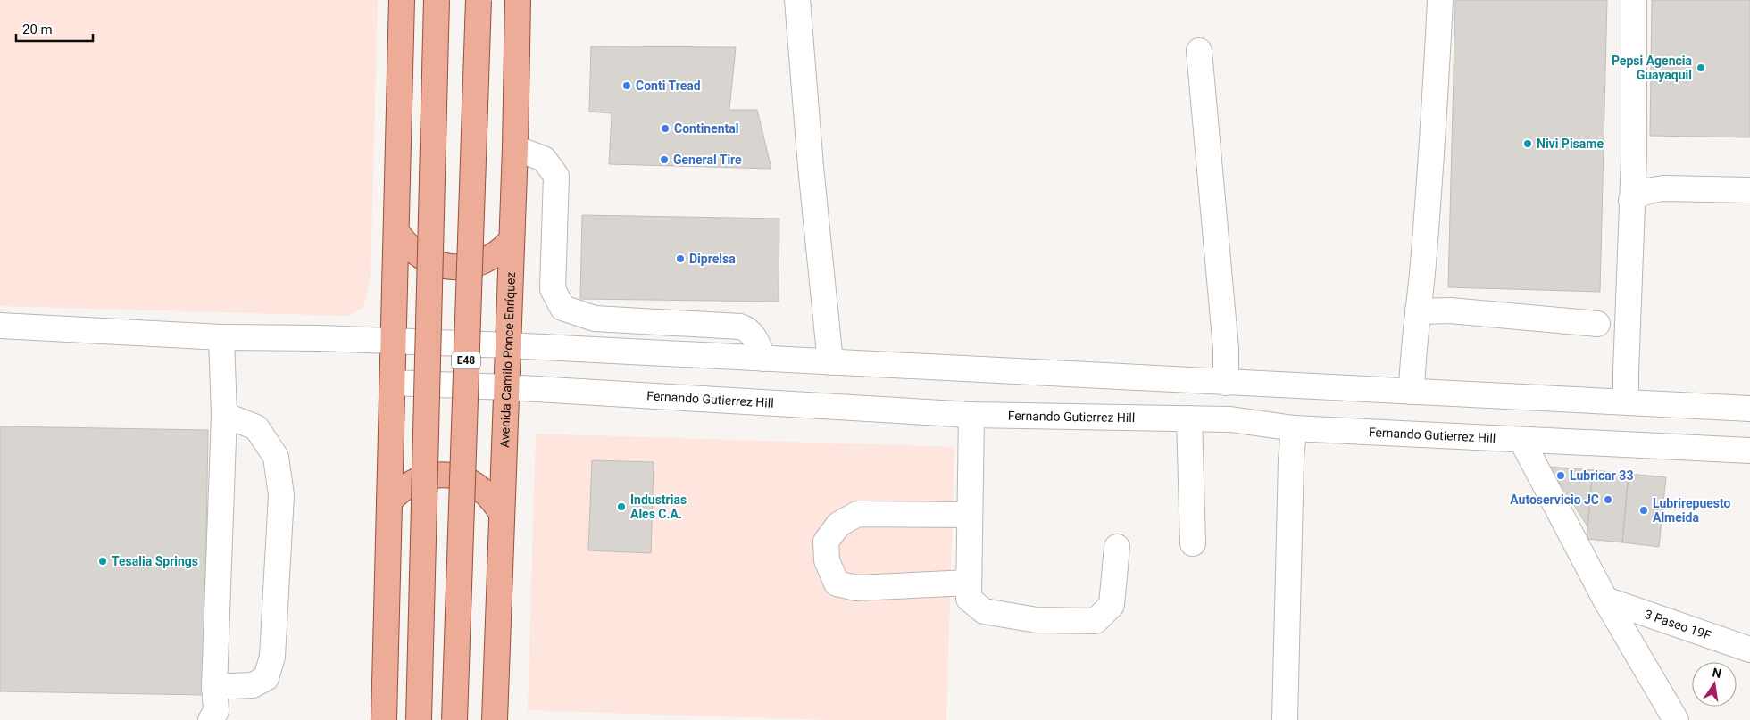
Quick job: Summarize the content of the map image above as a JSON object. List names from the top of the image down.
{
  "streets": {
    "main road": ["E48", "Avenida Camilo Ponce Enríquez"],
    "street": ["Fernando Gutierrez Hill", "3 Paseo 19F"]
  },
  "crossings": [
    ["Avenida Camilo Ponce Enríquez", "Fernando Gutierrez Hill"]
  ],
  "places": [
    "Pepsi Agencia Guayaquil",
    "Conti Tread",
    "Continental",
    "Nivi Pisame",
    "General Tire",
    "Diprelsa",
    "Lubricar 33",
    "Autoservicio JC",
    "Industrias Ales C.A.",
    "Lubrirepuesto Almeida",
    "Tesalia Springs"
  ],
  "scale_bar": "20 m",
  "north": "top"
}
